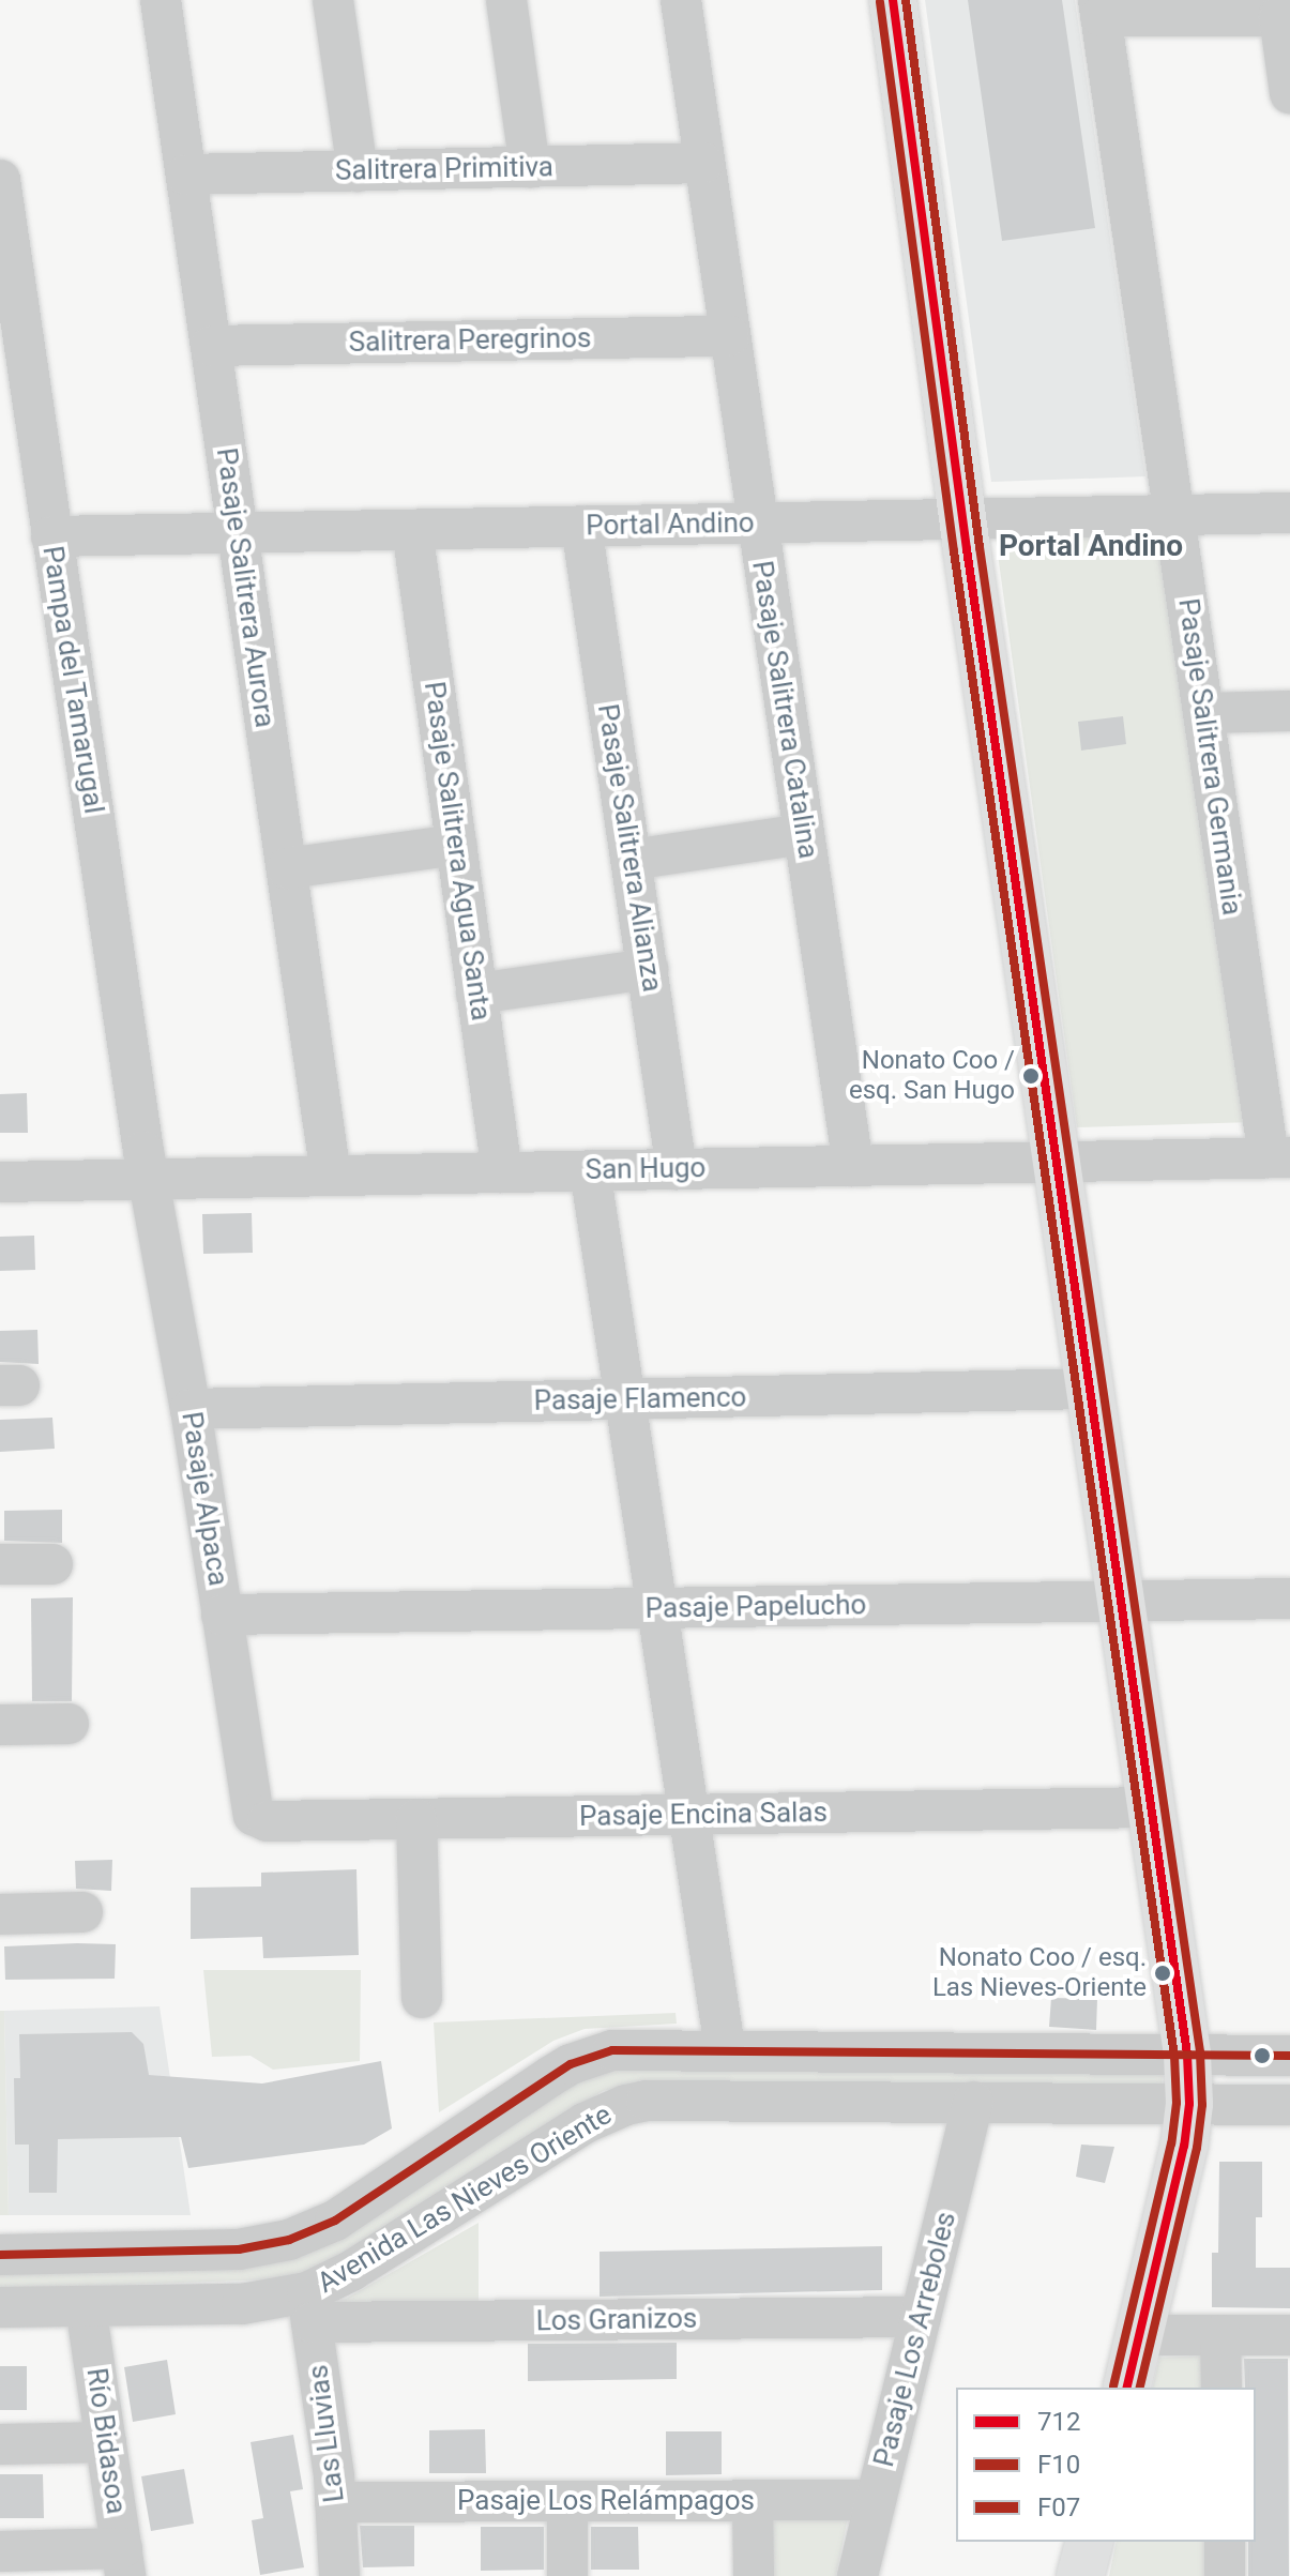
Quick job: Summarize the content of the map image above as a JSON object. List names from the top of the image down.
{
  "streets": {
    "street": [
      "Salitrera Primitiva",
      "Salitrera Peregrinos",
      "Portal Andino",
      "Pasaje Salitrera Aurora",
      "Pampa del Tamarugal",
      "Pasaje Salitrera Catalina",
      "Pasaje Salitrera Germania",
      "Pasaje Salitrera Alianza",
      "Pasaje Salitrera Agua Santa",
      "San Hugo",
      "Pasaje Flamenco",
      "Pasaje Alpaca",
      "Pasaje Papelucho",
      "Pasaje Encina Salas",
      "Avenida Las Nieves Oriente",
      "Los Granizos",
      "Pasaje Los Arreboles",
      "Las Lluvias",
      "Río Bidasoa",
      "Pasaje Los Relámpagos"
    ]
  },
  "crossings": [
    ["Salitrera Primitiva", "Pasaje Salitrera Aurora"],
    ["Salitrera Primitiva", "Pasaje Salitrera Catalina"],
    ["Salitrera Peregrinos", "Pasaje Salitrera Aurora"],
    ["Salitrera Peregrinos", "Pasaje Salitrera Catalina"],
    ["Portal Andino", "Pasaje Salitrera Aurora"],
    ["Portal Andino", "Pampa del Tamarugal"],
    ["Portal Andino", "Pasaje Salitrera Catalina"],
    ["Portal Andino", "Pasaje Salitrera Germania"],
    ["Portal Andino", "Pasaje Salitrera Alianza"],
    ["Portal Andino", "Pasaje Salitrera Agua Santa"],
    ["Pasaje Salitrera Aurora", "San Hugo"],
    ["Pampa del Tamarugal", "San Hugo"],
    ["Pampa del Tamarugal", "Pasaje Alpaca"],
    ["Pasaje Salitrera Catalina", "San Hugo"],
    ["Pasaje Salitrera Germania", "San Hugo"],
    ["Pasaje Salitrera Alianza", "San Hugo"],
    ["Pasaje Salitrera Agua Santa", "San Hugo"],
    ["San Hugo", "Pasaje Alpaca"],
    ["Pasaje Flamenco", "Pasaje Alpaca"],
    ["Pasaje Alpaca", "Pasaje Papelucho"],
    ["Pasaje Alpaca", "Pasaje Encina Salas"],
    ["Avenida Las Nieves Oriente", "Los Granizos"],
    ["Avenida Las Nieves Oriente", "Pasaje Los Arreboles"],
    ["Avenida Las Nieves Oriente", "Las Lluvias"],
    ["Avenida Las Nieves Oriente", "Río Bidasoa"],
    ["Los Granizos", "Pasaje Los Arreboles"],
    ["Los Granizos", "Las Lluvias"],
    ["Pasaje Los Arreboles", "Pasaje Los Relámpagos"],
    ["Las Lluvias", "Pasaje Los Relámpagos"]
  ],
  "districts": ["Portal Andino"],
  "places": ["Nonato Coo / esq. San Hugo", "Nonato Coo / esq. Las Nieves-Oriente"],
  "lines": ["transit line 712", "transit line F10", "transit line F07"],
  "legend": ["712", "F10", "F07"]
}
